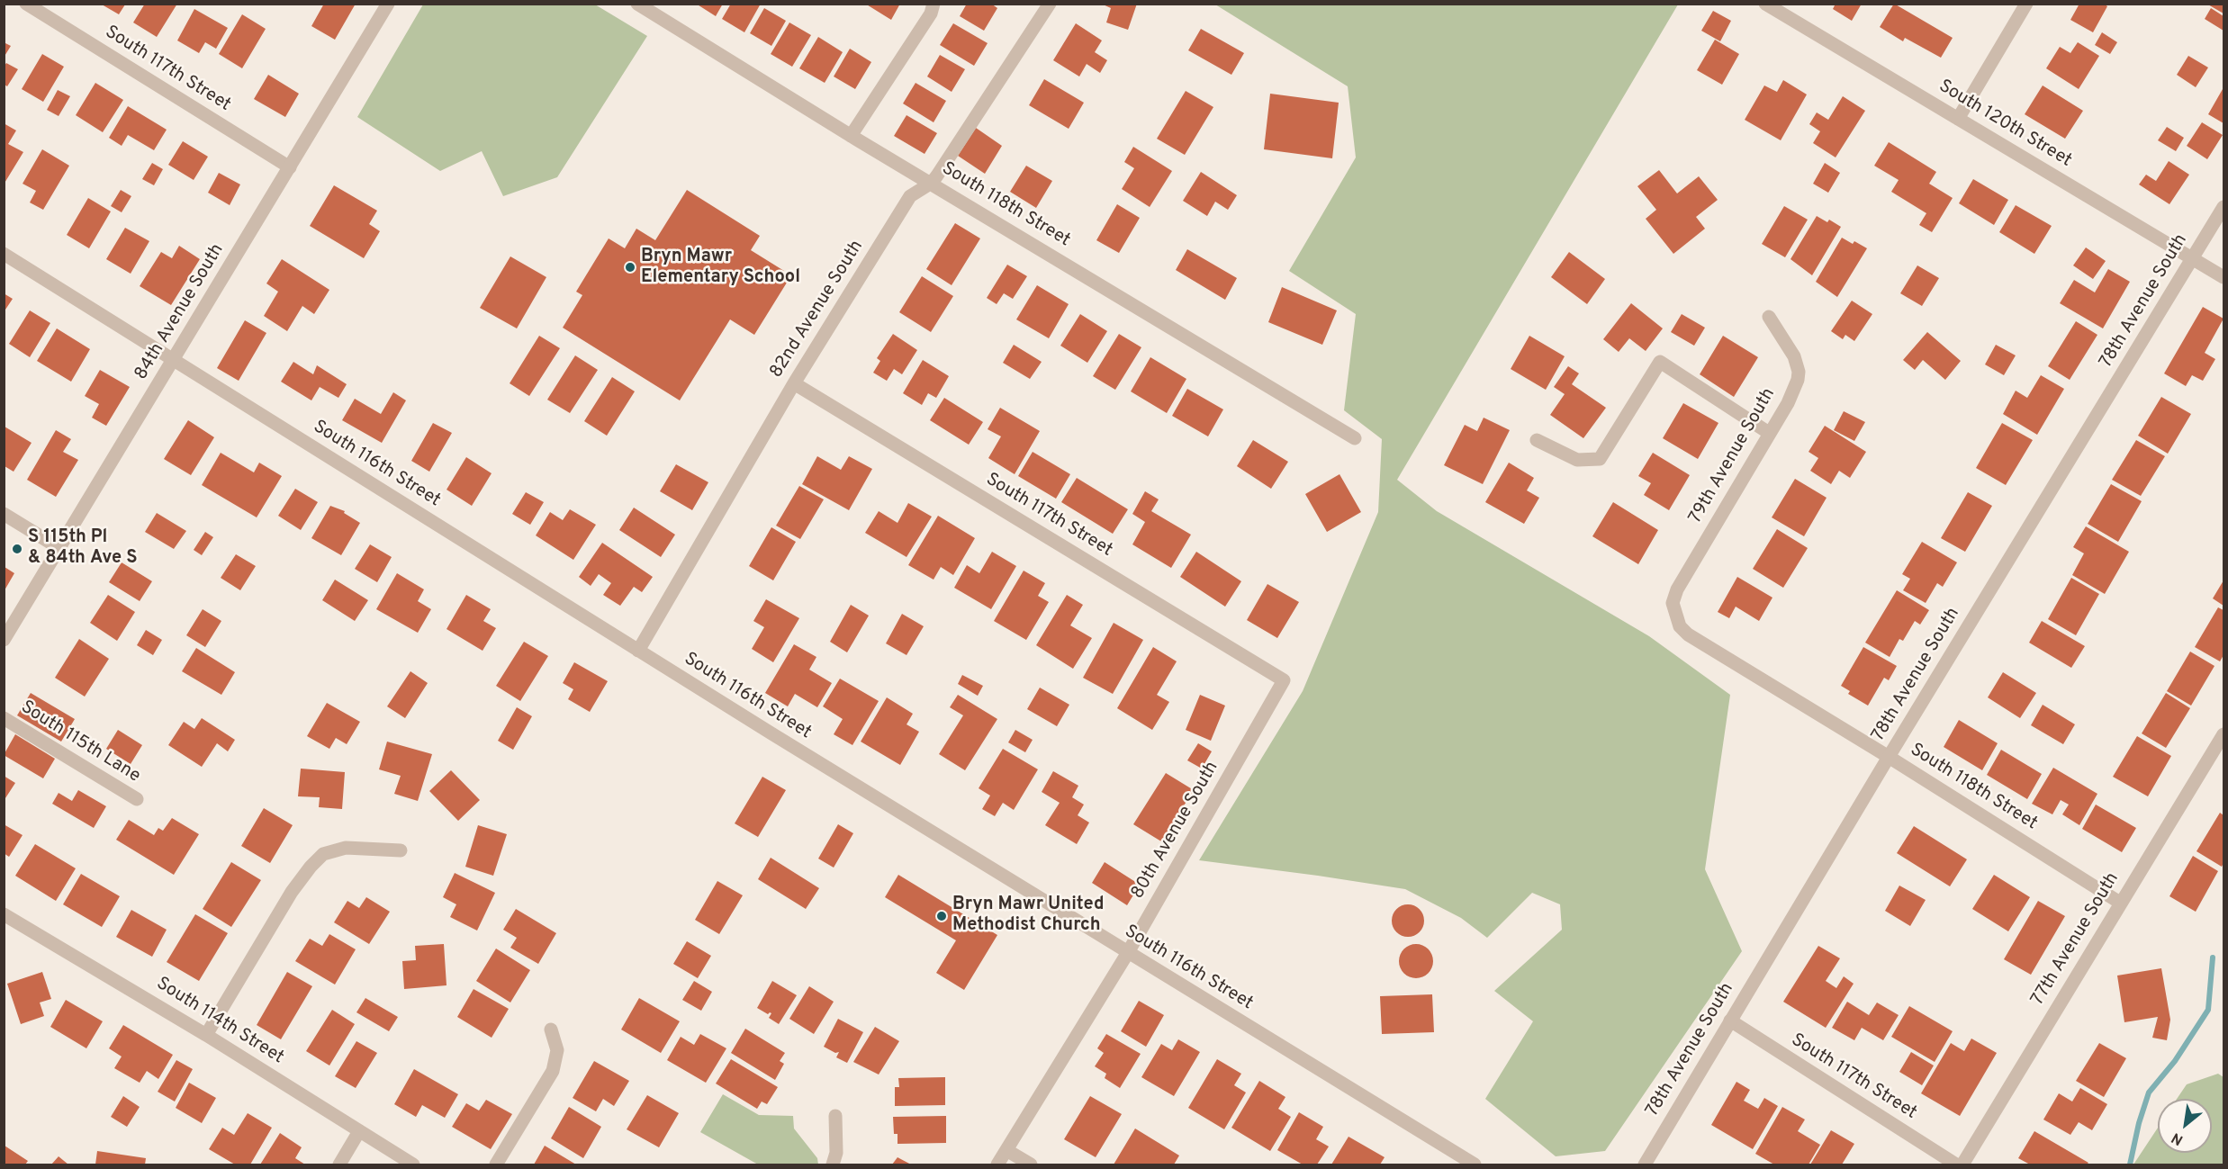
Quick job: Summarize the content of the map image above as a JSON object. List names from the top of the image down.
{
  "streets": {
    "street": [
      "South 117th Street",
      "South 120th Street",
      "South 118th Street",
      "78th Avenue South",
      "82nd Avenue South",
      "84th Avenue South",
      "79th Avenue South",
      "South 116th Street",
      "South 115th Lane",
      "80th Avenue South",
      "77th Avenue South",
      "South 114th Street"
    ]
  },
  "crossings": [
    ["South 117th Street", "78th Avenue South"],
    ["South 117th Street", "82nd Avenue South"],
    ["South 117th Street", "84th Avenue South"],
    ["South 117th Street", "80th Avenue South"],
    ["South 120th Street", "78th Avenue South"],
    ["South 118th Street", "78th Avenue South"],
    ["South 118th Street", "82nd Avenue South"],
    ["South 118th Street", "79th Avenue South"],
    ["South 118th Street", "77th Avenue South"],
    ["82nd Avenue South", "South 116th Street"],
    ["84th Avenue South", "South 116th Street"],
    ["South 116th Street", "80th Avenue South"]
  ],
  "places": ["Bryn Mawr Elementary School", "S 115th Pl & 84th Ave S", "Bryn Mawr United Methodist Church"],
  "north": "bottom left"
}
